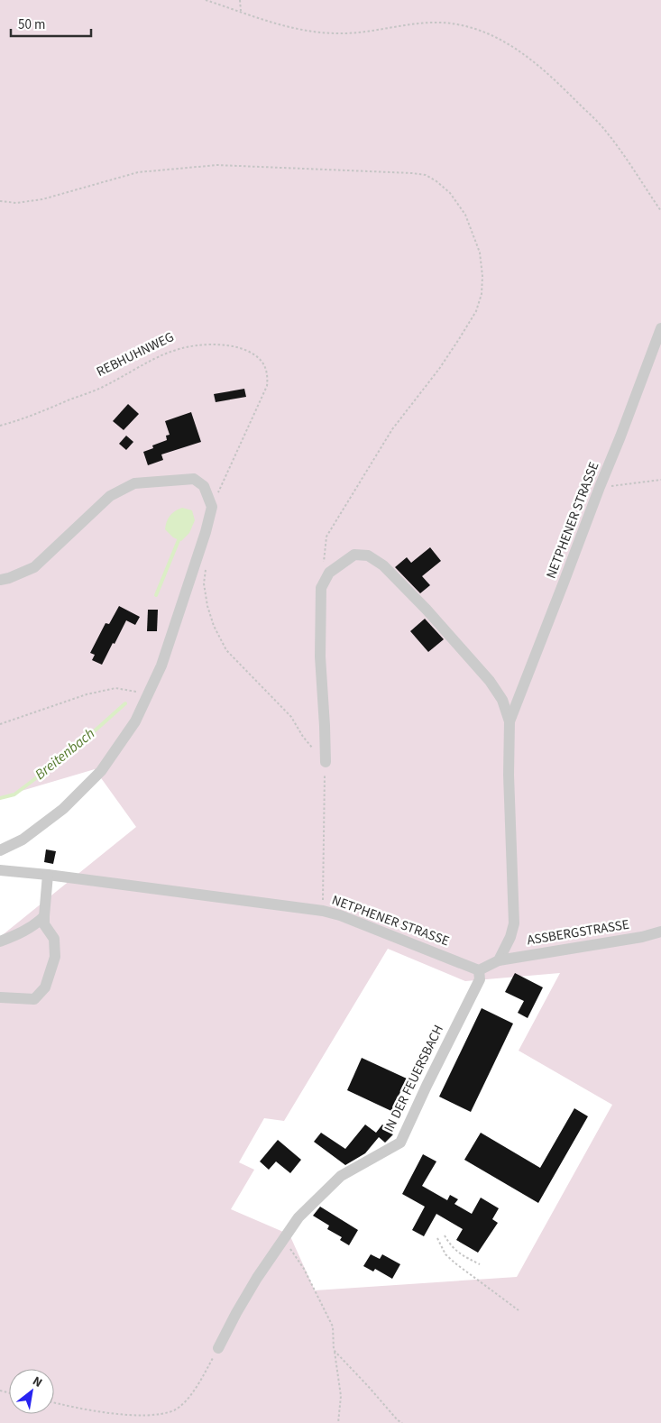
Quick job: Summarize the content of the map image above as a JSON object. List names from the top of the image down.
{
  "streets": {
    "street": ["NETPHENER STRASSE", "ASSBERGSTRASSE", "IN DER FEUERSBACH"],
    "path": ["REBHUHNWEG"]
  },
  "crossings": [
    ["NETPHENER STRASSE", "ASSBERGSTRASSE"],
    ["NETPHENER STRASSE", "IN DER FEUERSBACH"]
  ],
  "water": ["Breitenbach"],
  "scale_bar": "50 m",
  "north": "top right"
}
